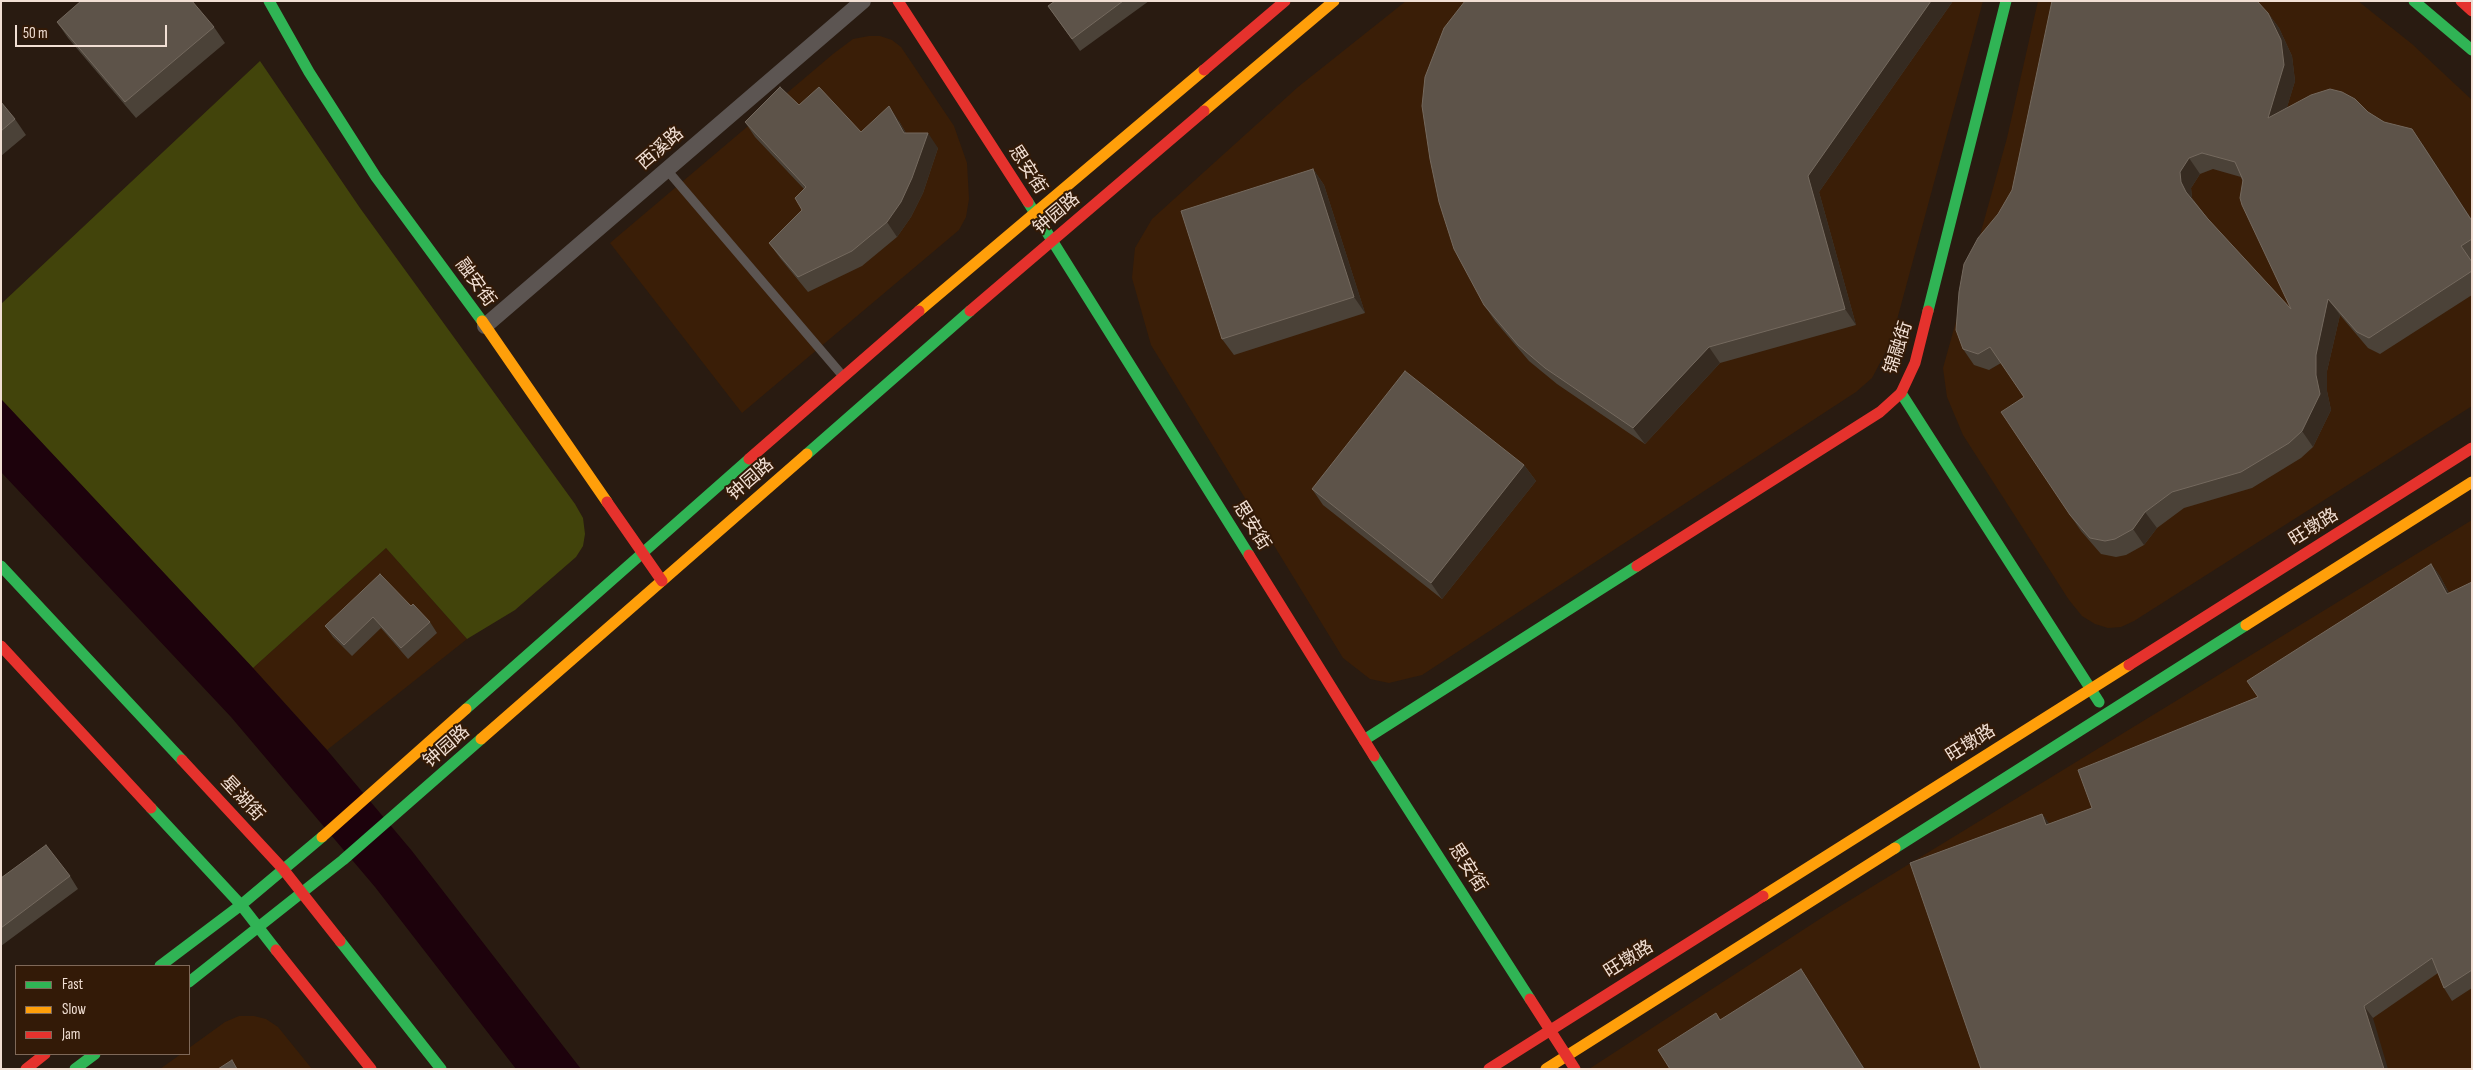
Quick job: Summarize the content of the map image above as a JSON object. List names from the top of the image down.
{
  "streets": {
    "main road": [
      "思安街",
      "钟园路",
      "融安街",
      "锦融街",
      "旺墩路",
      "星湖街"
    ],
    "street": ["西溪路"]
  },
  "crossings": [
    ["西溪路", "融安街"],
    ["思安街", "钟园路"],
    ["思安街", "旺墩路"],
    ["钟园路", "融安街"],
    ["钟园路", "星湖街"],
    ["锦融街", "旺墩路"]
  ],
  "legend": ["Fast", "Slow", "Jam"],
  "scale_bar": "50 m"
}
